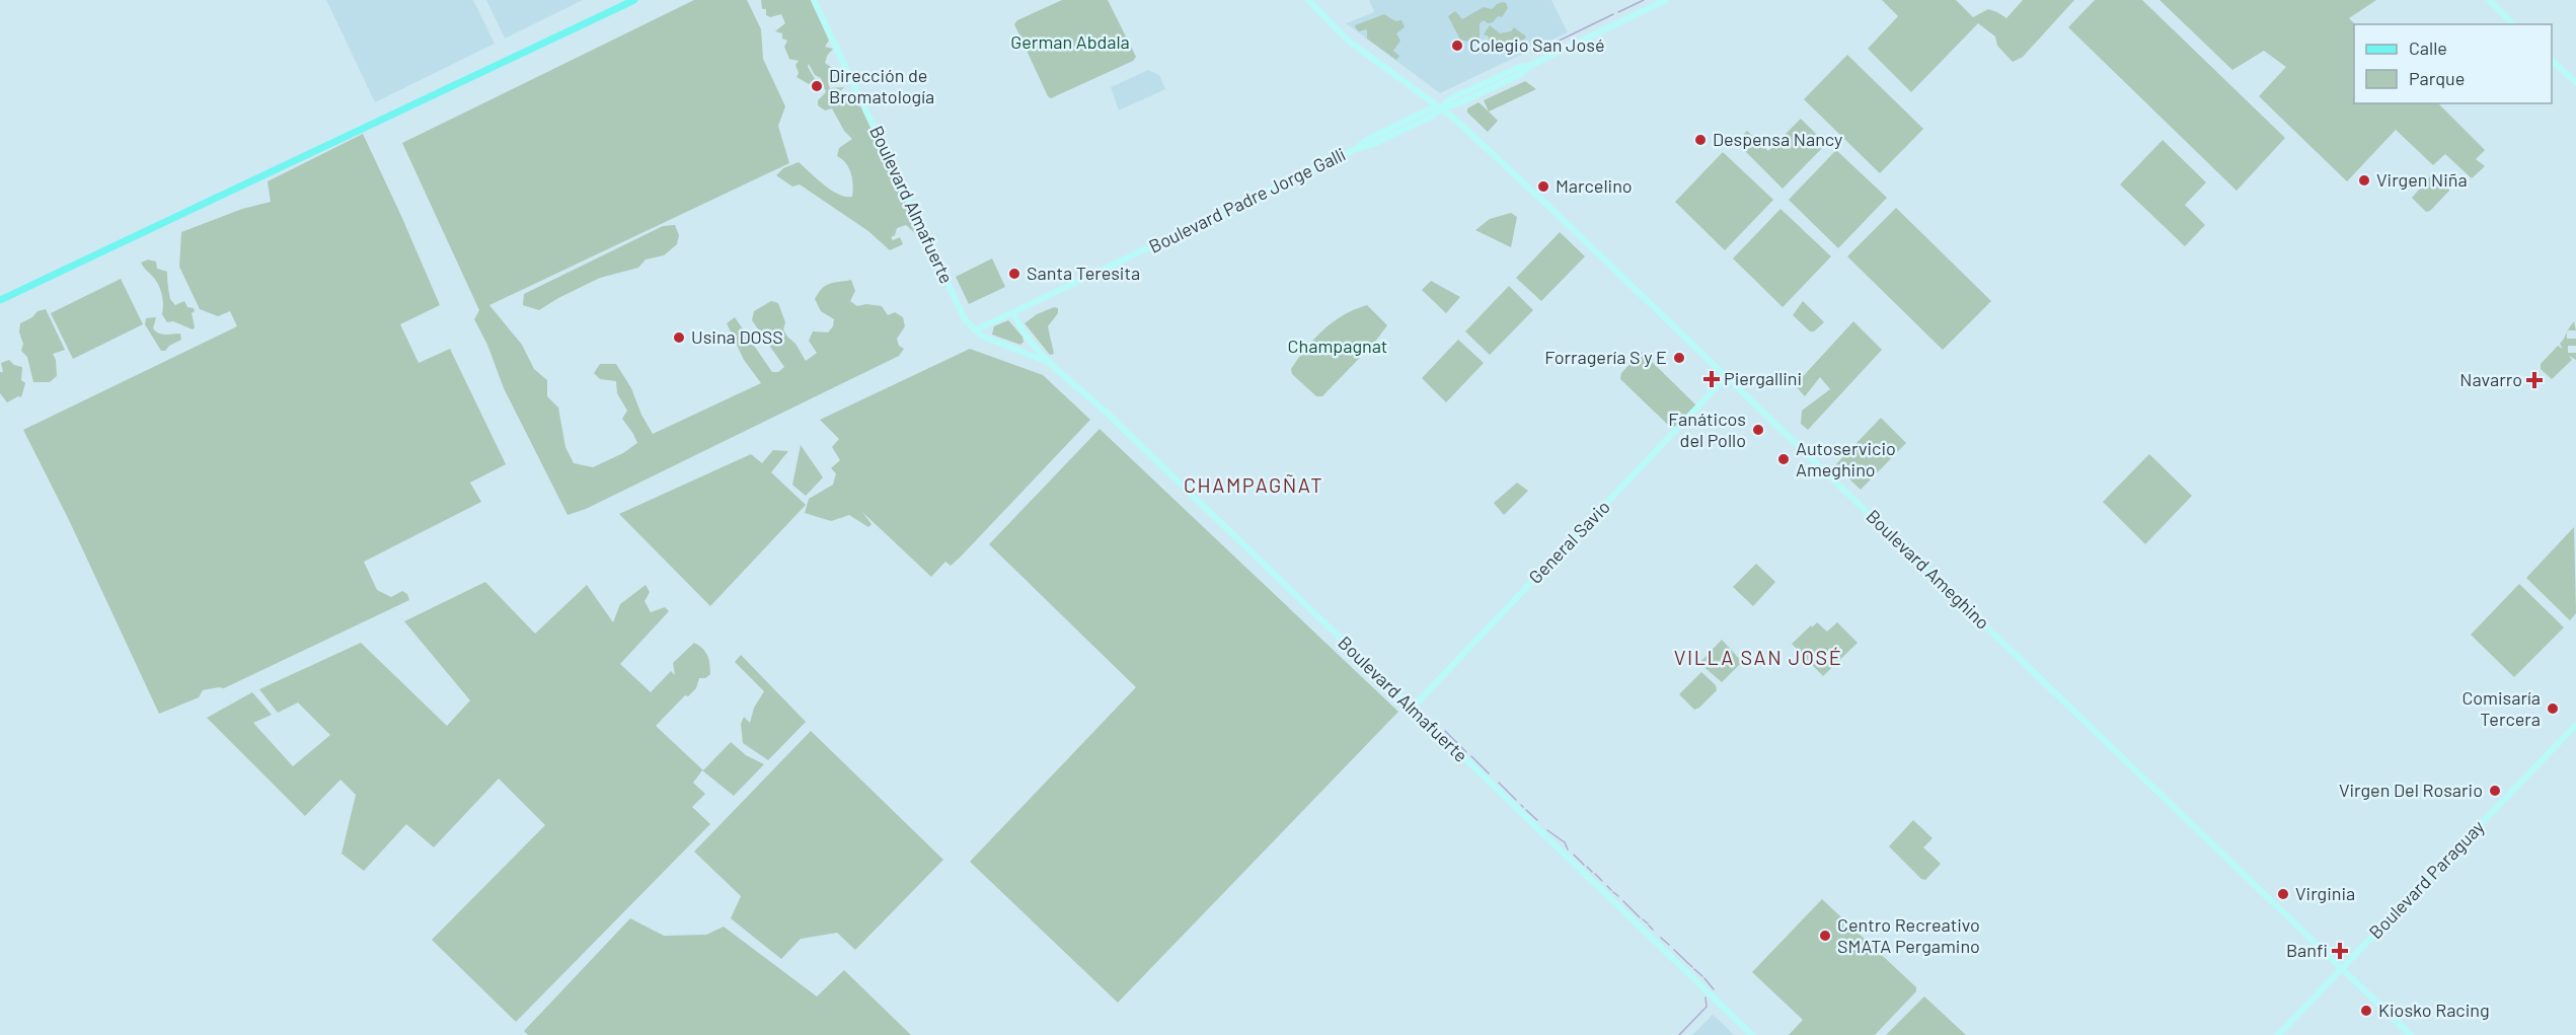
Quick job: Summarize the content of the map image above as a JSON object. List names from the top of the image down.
{
  "streets": {
    "main road": [
      "Boulevard Padre Jorge Galli",
      "Boulevard Almafuerte",
      "General Savio",
      "Boulevard Ameghino",
      "Boulevard Paraguay"
    ]
  },
  "crossings": [
    ["Boulevard Padre Jorge Galli", "Boulevard Almafuerte"],
    ["Boulevard Padre Jorge Galli", "Boulevard Ameghino"],
    ["Boulevard Almafuerte", "General Savio"],
    ["General Savio", "Boulevard Ameghino"],
    ["Boulevard Ameghino", "Boulevard Paraguay"]
  ],
  "districts": ["CHAMPAGÑAT", "VILLA SAN JOSÉ"],
  "parks": ["German Abdala", "Champagnat"],
  "places": {
    "other": [
      "Colegio San José",
      "Dirección de Bromatología",
      "Despensa Nancy",
      "Virgen Niña",
      "Marcelino",
      "Santa Teresita",
      "Usina DOSS",
      "Forragería S y E",
      "Fanáticos del Pollo",
      "Autoservicio Ameghino",
      "Comisaría Tercera",
      "Virgen Del Rosario",
      "Virginia",
      "Centro Recreativo SMATA Pergamino",
      "Kiosko Racing"
    ],
    "health": ["Piergallini", "Navarro", "Banfi"]
  },
  "legend": ["Calle", "Parque"]
}
